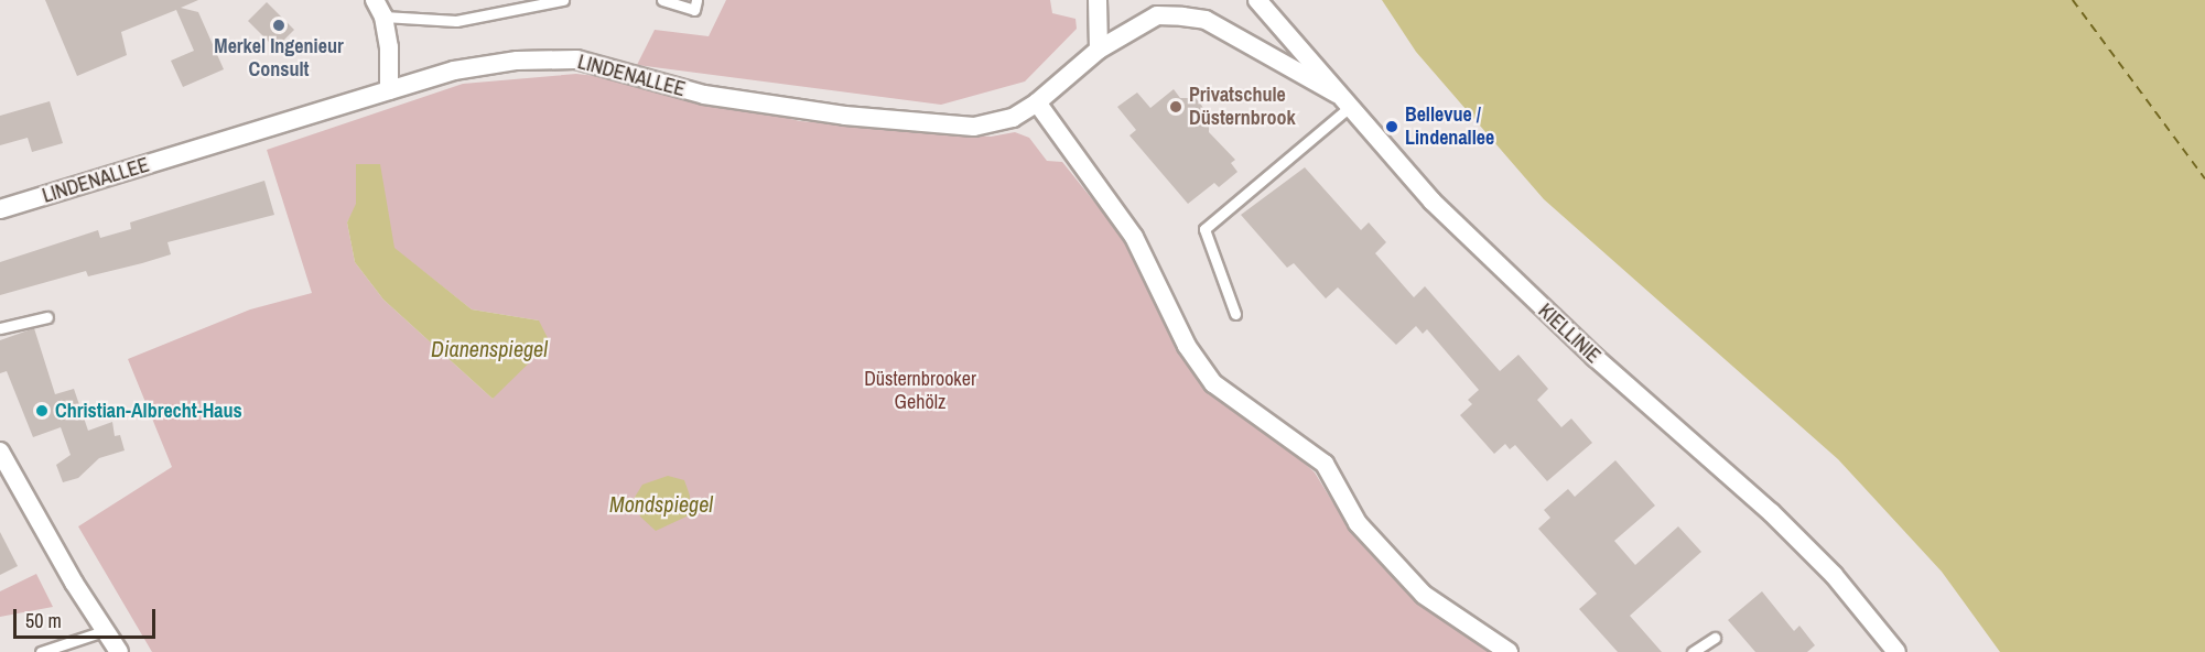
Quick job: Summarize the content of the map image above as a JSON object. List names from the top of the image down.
{
  "streets": {
    "street": ["LINDENALLEE", "KIELLINIE"]
  },
  "crossings": [
    ["LINDENALLEE", "KIELLINIE"]
  ],
  "water": ["Dianenspiegel", "Mondspiegel"],
  "parks": ["Düsternbrooker Gehölz"],
  "places": [
    "Merkel Ingenieur Consult",
    "Privatschule Düsternbrook",
    "Bellevue / Lindenallee",
    "Christian-Albrecht-Haus"
  ],
  "scale_bar": "50 m"
}
